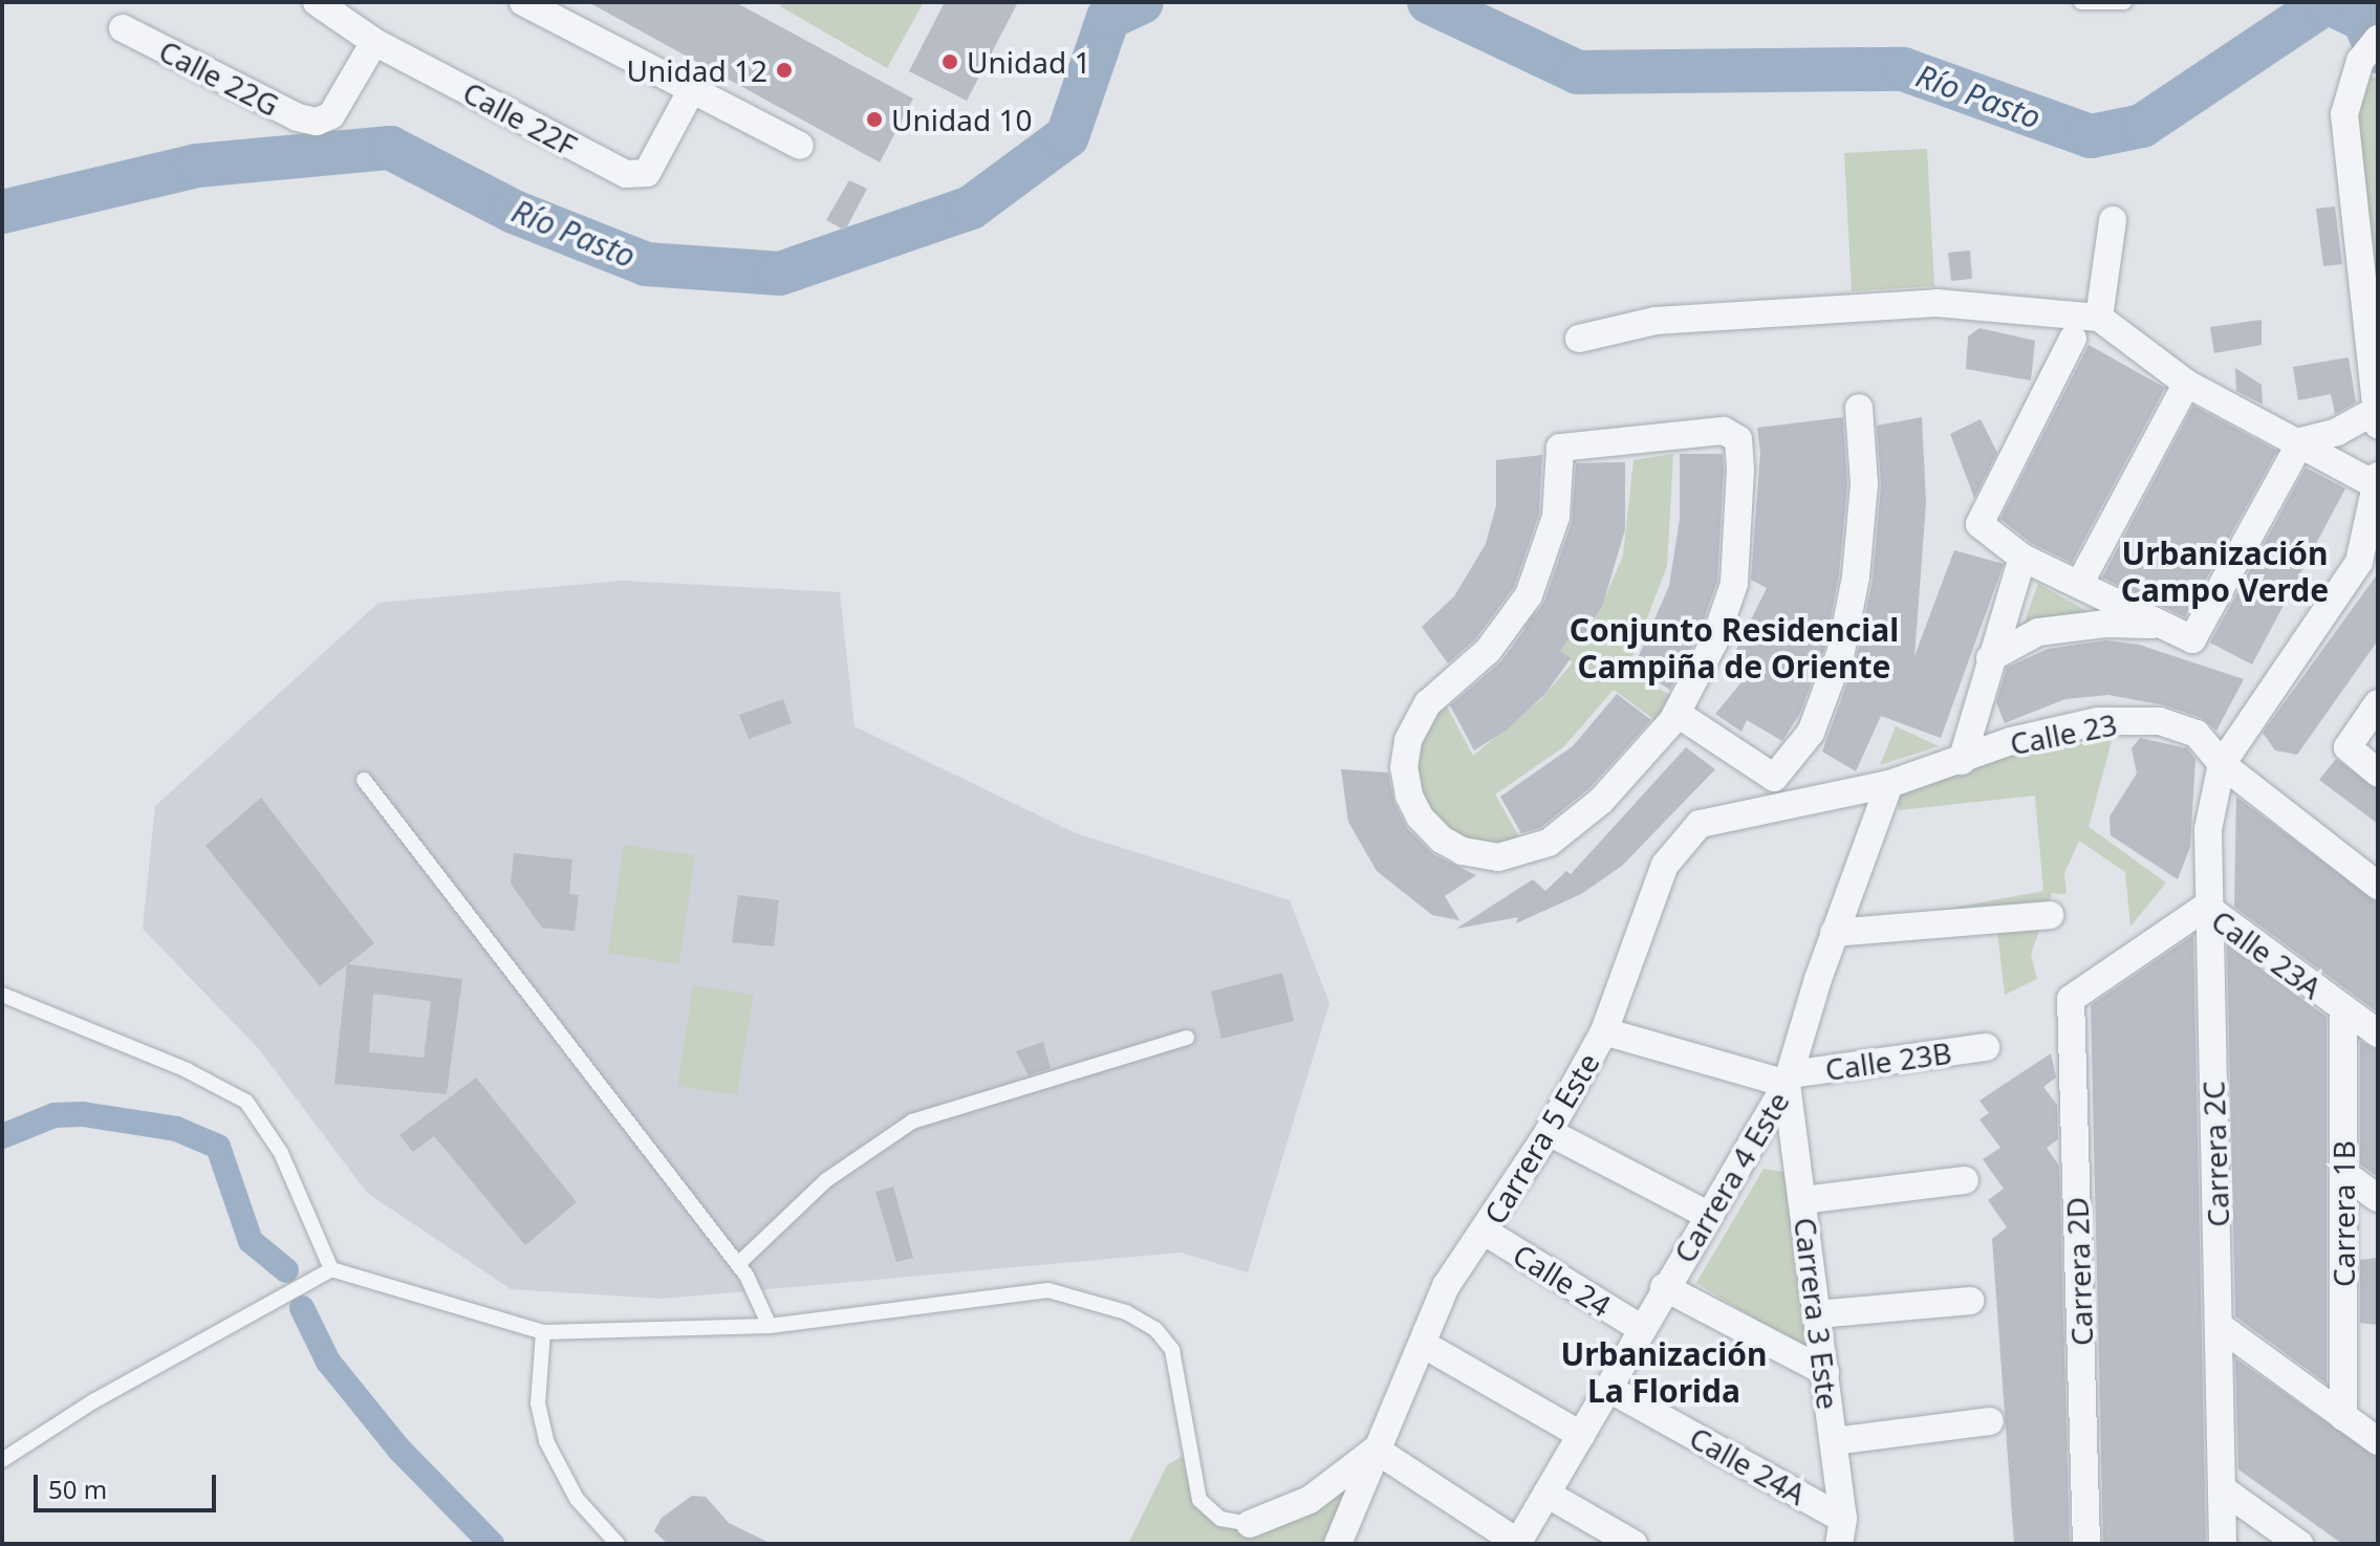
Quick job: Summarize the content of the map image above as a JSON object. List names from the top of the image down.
{
  "streets": {
    "street": [
      "Calle 22G",
      "Calle 22F",
      "Calle 23",
      "Calle 23A",
      "Calle 23B",
      "Carrera 5 Este",
      "Carrera 2C",
      "Carrera 4 Este",
      "Carrera 1B",
      "Carrera 2D",
      "Calle 24",
      "Carrera 3 Este",
      "Calle 24A"
    ]
  },
  "crossings": [
    ["Calle 22G", "Calle 22F"],
    ["Calle 23", "Carrera 5 Este"],
    ["Calle 23", "Carrera 2C"],
    ["Calle 23", "Carrera 4 Este"],
    ["Calle 23A", "Carrera 2C"],
    ["Calle 23A", "Carrera 1B"],
    ["Calle 23A", "Carrera 2D"],
    ["Calle 23B", "Carrera 5 Este"],
    ["Calle 23B", "Carrera 4 Este"],
    ["Calle 23B", "Carrera 3 Este"],
    ["Carrera 5 Este", "Calle 24"],
    ["Carrera 4 Este", "Calle 24"],
    ["Carrera 4 Este", "Carrera 3 Este"],
    ["Carrera 4 Este", "Calle 24A"],
    ["Carrera 3 Este", "Calle 24A"]
  ],
  "districts": ["Urbanización Campo Verde", "Conjunto Residencial Campiña de Oriente", "Urbanización La Florida"],
  "water": ["Río Pasto"],
  "places": ["Unidad 1", "Unidad 12", "Unidad 10"],
  "scale_bar": "50 m"
}
